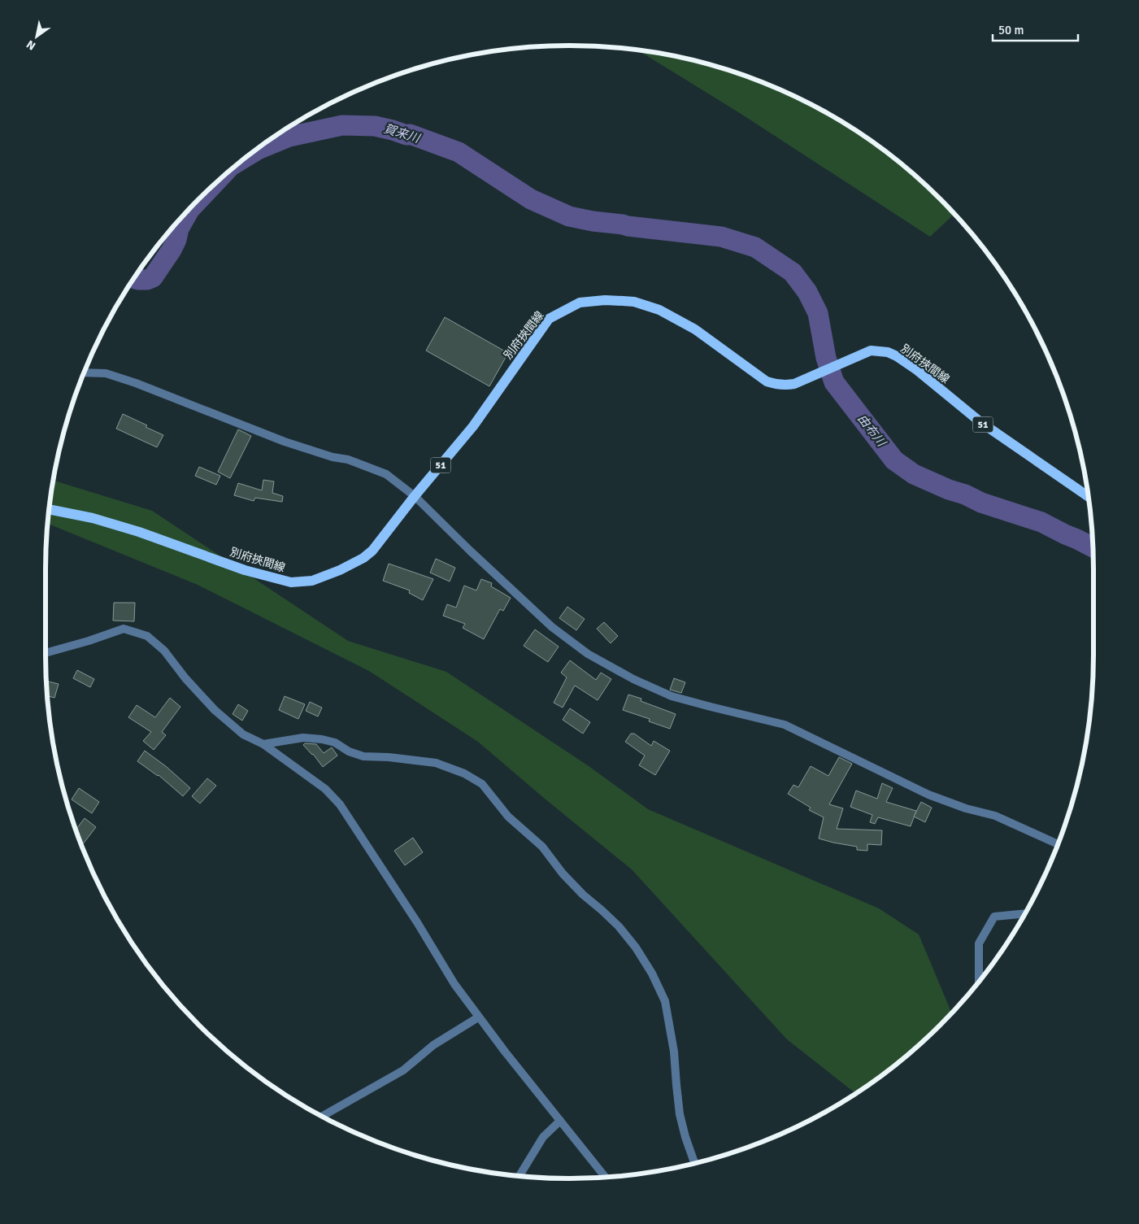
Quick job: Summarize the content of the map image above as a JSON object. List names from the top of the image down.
{
  "streets": {
    "main road": ["別府挾間線", "51"]
  },
  "water": ["賀来川", "由布川"],
  "scale_bar": "50 m",
  "north": "bottom left"
}
